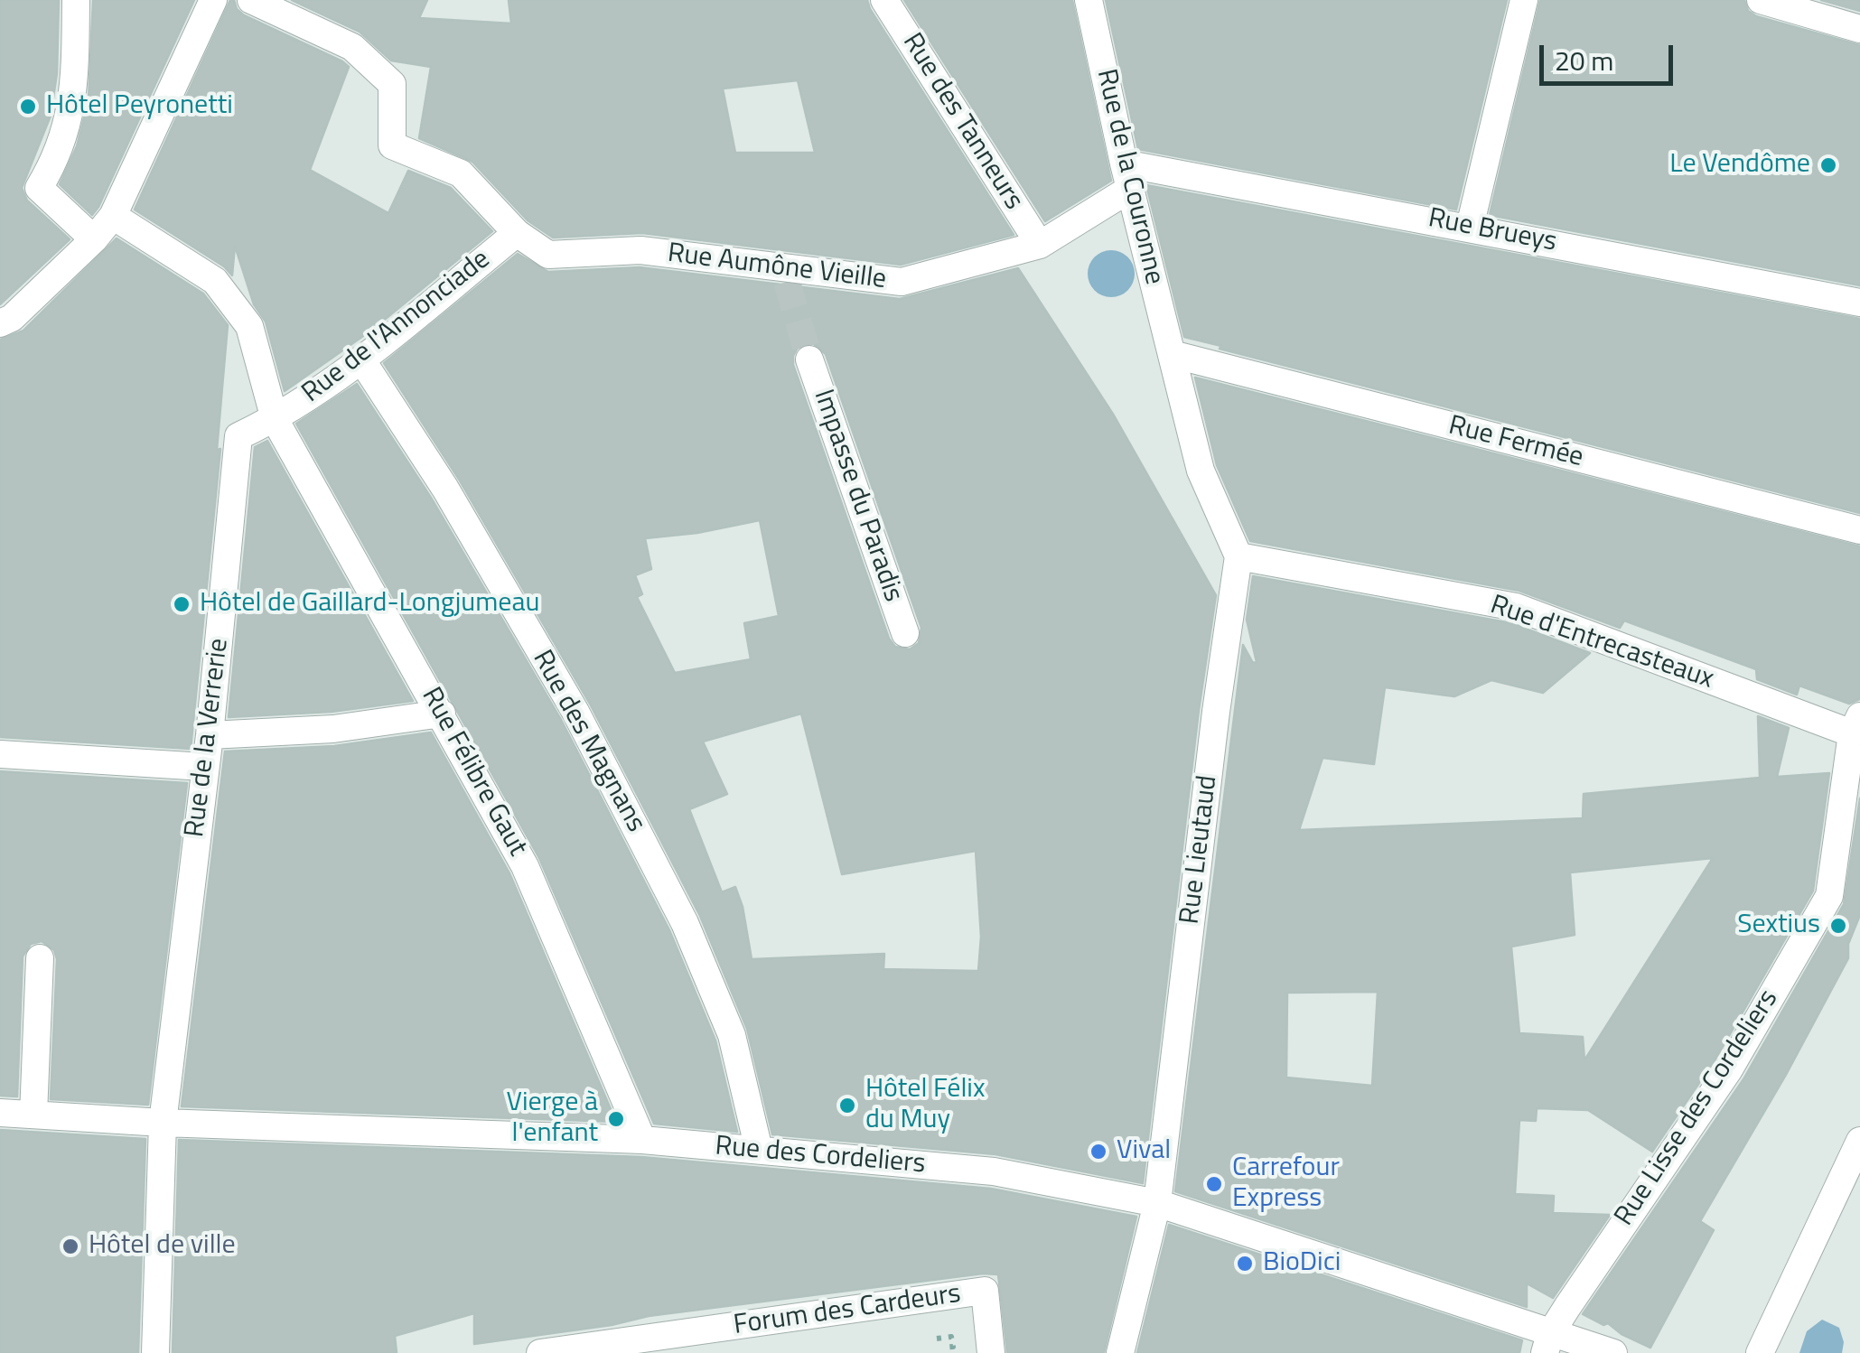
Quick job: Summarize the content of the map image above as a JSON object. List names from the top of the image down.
{
  "streets": {
    "street": [
      "Rue des Tanneurs",
      "Rue de la Couronne",
      "Rue Brueys",
      "Rue Aumône Vieille",
      "Rue de l'Annonciade",
      "Rue Fermée",
      "Impasse du Paradis",
      "Rue d'Entrecasteaux",
      "Rue de la Verrerie",
      "Rue des Magnans",
      "Rue Félibre Gaut",
      "Rue Lieutaud",
      "Rue Lisse des Cordeliers",
      "Rue des Cordeliers",
      "Forum des Cardeurs"
    ]
  },
  "crossings": [
    ["Rue des Tanneurs", "Rue Aumône Vieille"],
    ["Rue de la Couronne", "Rue Brueys"],
    ["Rue de la Couronne", "Rue Aumône Vieille"],
    ["Rue de la Couronne", "Rue Fermée"],
    ["Rue Brueys", "Rue Aumône Vieille"],
    ["Rue Aumône Vieille", "Rue de l'Annonciade"],
    ["Rue de l'Annonciade", "Rue de la Verrerie"],
    ["Rue de l'Annonciade", "Rue des Magnans"],
    ["Rue de l'Annonciade", "Rue Félibre Gaut"],
    ["Rue d'Entrecasteaux", "Rue Lieutaud"],
    ["Rue d'Entrecasteaux", "Rue Lisse des Cordeliers"],
    ["Rue de la Verrerie", "Rue Félibre Gaut"],
    ["Rue de la Verrerie", "Rue des Cordeliers"],
    ["Rue des Magnans", "Rue des Cordeliers"],
    ["Rue Félibre Gaut", "Rue des Cordeliers"],
    ["Rue Lieutaud", "Rue des Cordeliers"],
    ["Rue Lisse des Cordeliers", "Rue des Cordeliers"]
  ],
  "places": [
    "Hôtel Peyronetti",
    "Le Vendôme",
    "Hôtel de Gaillard-Longjumeau",
    "Sextius",
    "Hôtel Félix du Muy",
    "Vierge à l'enfant",
    "Vival",
    "Carrefour Express",
    "Hôtel de ville",
    "BioDici"
  ],
  "scale_bar": "20 m"
}
